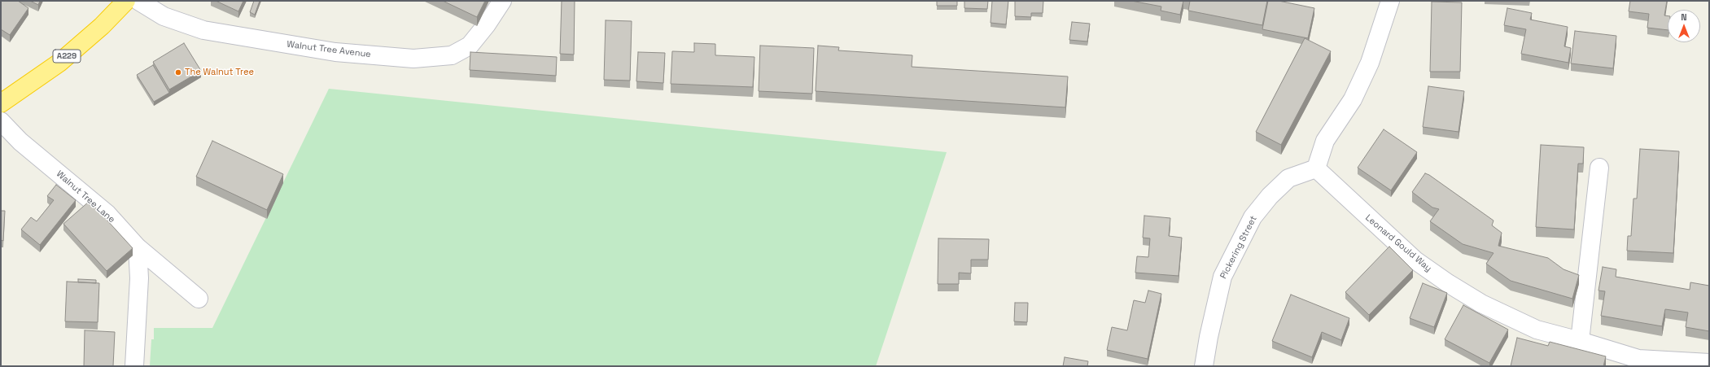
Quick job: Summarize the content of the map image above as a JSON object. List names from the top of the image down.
{
  "streets": {
    "highway": ["A229"],
    "street": [
      "Walnut Tree Avenue",
      "Walnut Tree Lane",
      "Leonard Gould Way",
      "Pickering Street"
    ]
  },
  "crossings": [
    ["Leonard Gould Way", "Pickering Street"]
  ],
  "places": ["The Walnut Tree"],
  "north": "top"
}
